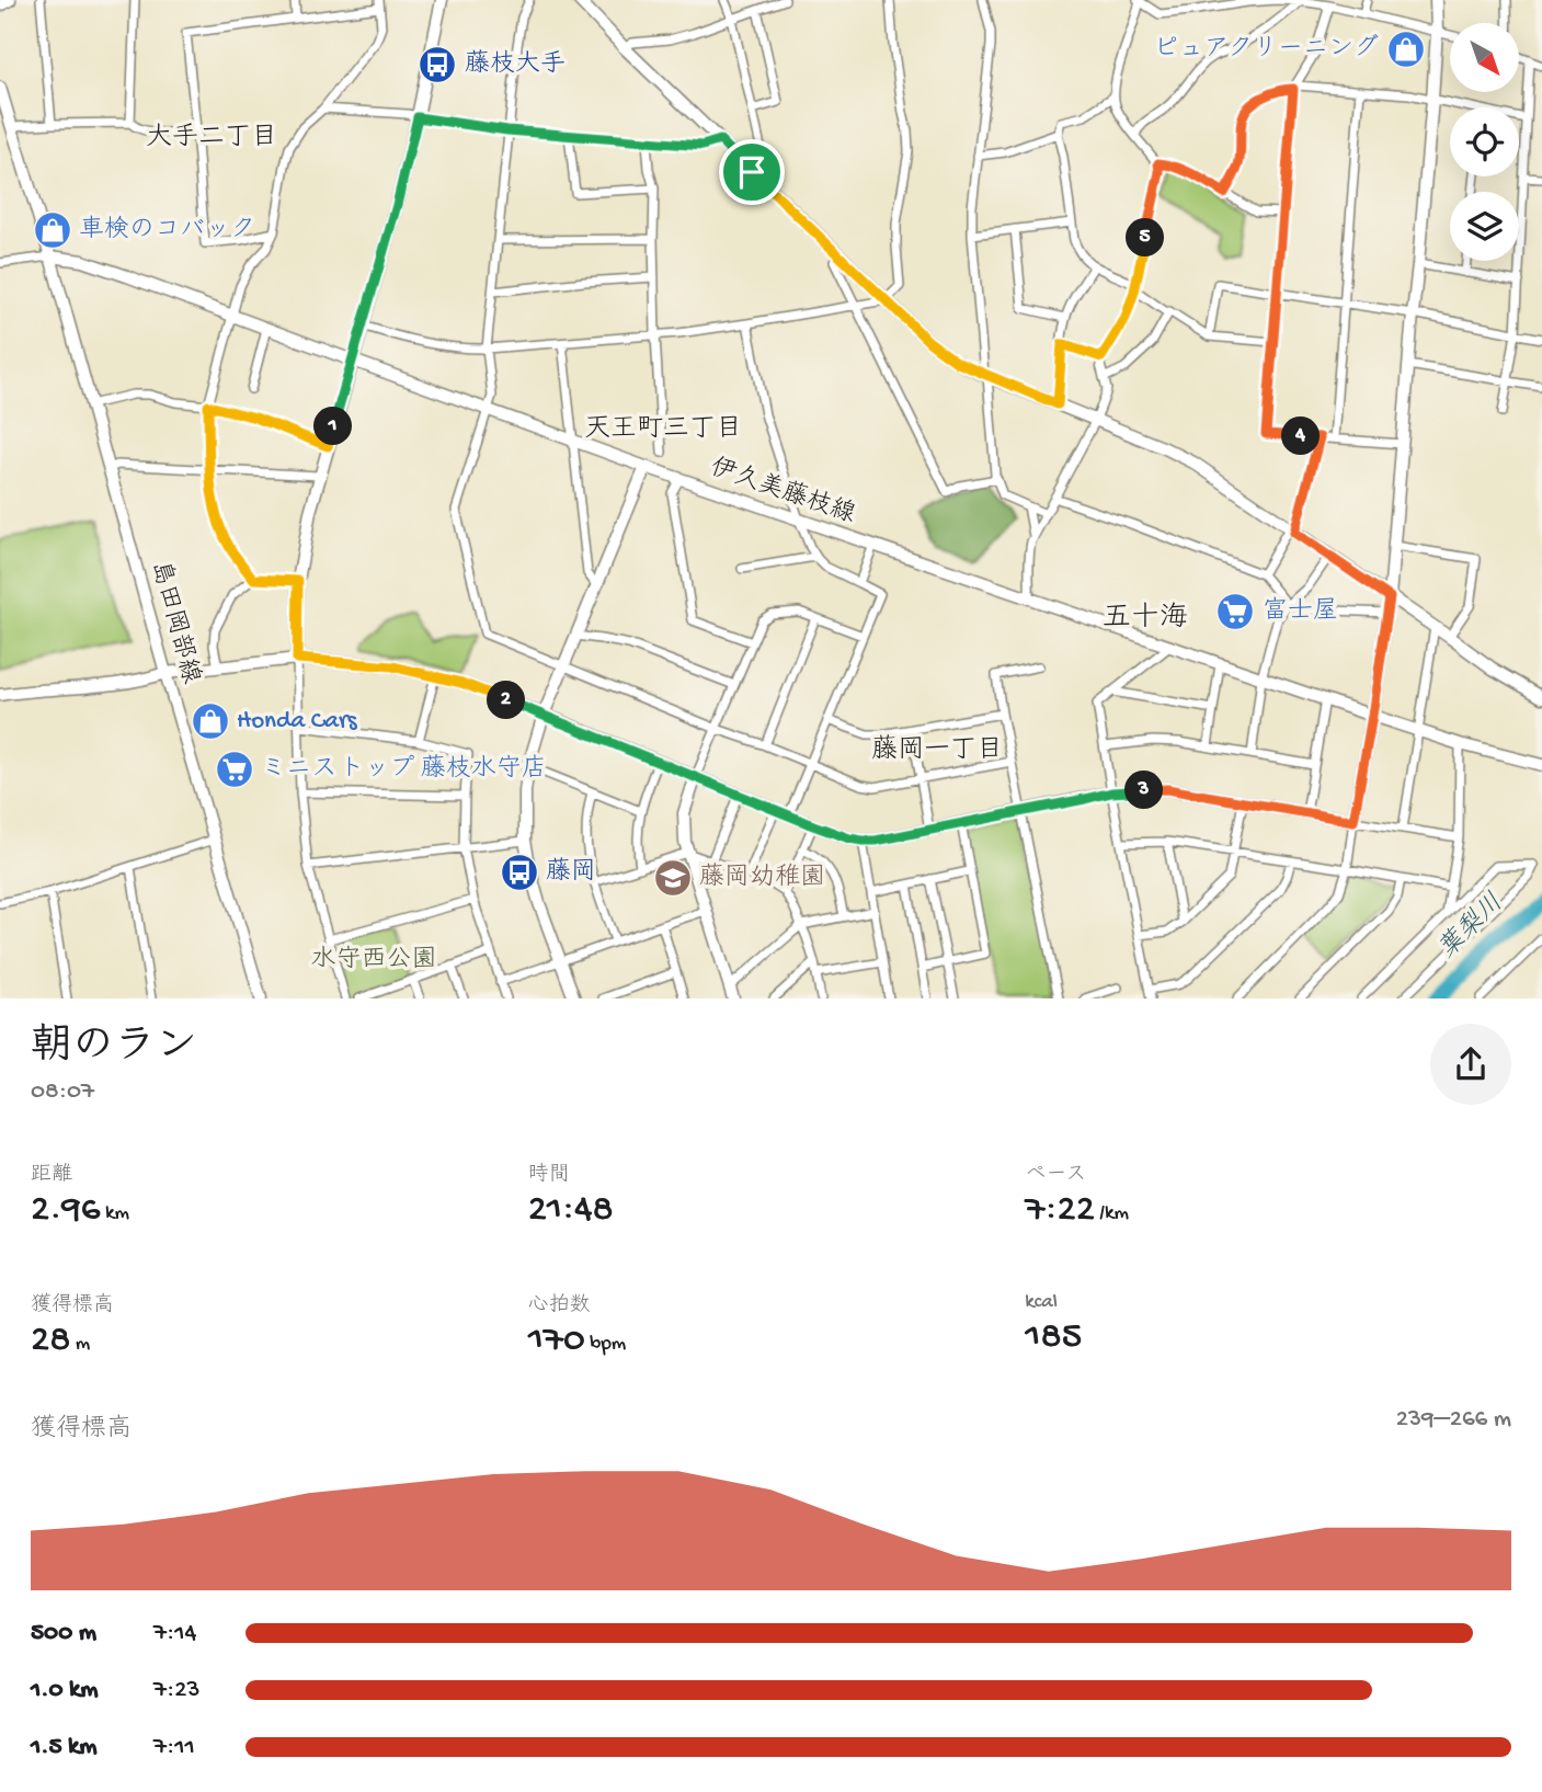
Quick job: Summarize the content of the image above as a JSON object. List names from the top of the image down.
{
  "streets": {
    "main road": ["伊久美藤枝線", "島田岡部線"]
  },
  "crossings": [
    ["伊久美藤枝線", "島田岡部線"]
  ],
  "districts": [
    "大手二丁目",
    "天王町三丁目",
    "五十海",
    "藤岡一丁目"
  ],
  "water": ["葉梨川"],
  "parks": ["水守西公園"],
  "places": {
    "shop": ["ピュアクリーニング", "車検のコバック", "Honda Cars"],
    "bus stop": ["藤枝大手", "藤岡"],
    "supermarket": ["富士屋", "ミニストップ 藤枝水守店"],
    "school or university": ["藤岡幼稚園"]
  },
  "north": "bottom right",
  "page": {
    "pins": [
      "5",
      "1",
      "4",
      "2",
      "3"
    ],
    "heading": ["朝のラン", "08:07"],
    "stats": [
      ["距離", "2.96 km"],
      ["時間", "21:48"],
      ["ペース", "7:22 /km"],
      ["獲得標高", "28 m"],
      ["心拍数", "170 bpm"],
      ["kcal", "185"]
    ],
    "chart": ["獲得標高", "239–266 m"],
    "list": [
      {
        "name": "500 m",
        "note": "7:14"
      },
      {
        "name": "1.0 km",
        "note": "7:23"
      },
      {
        "name": "1.5 km",
        "note": "7:11"
      }
    ]
  }
}
